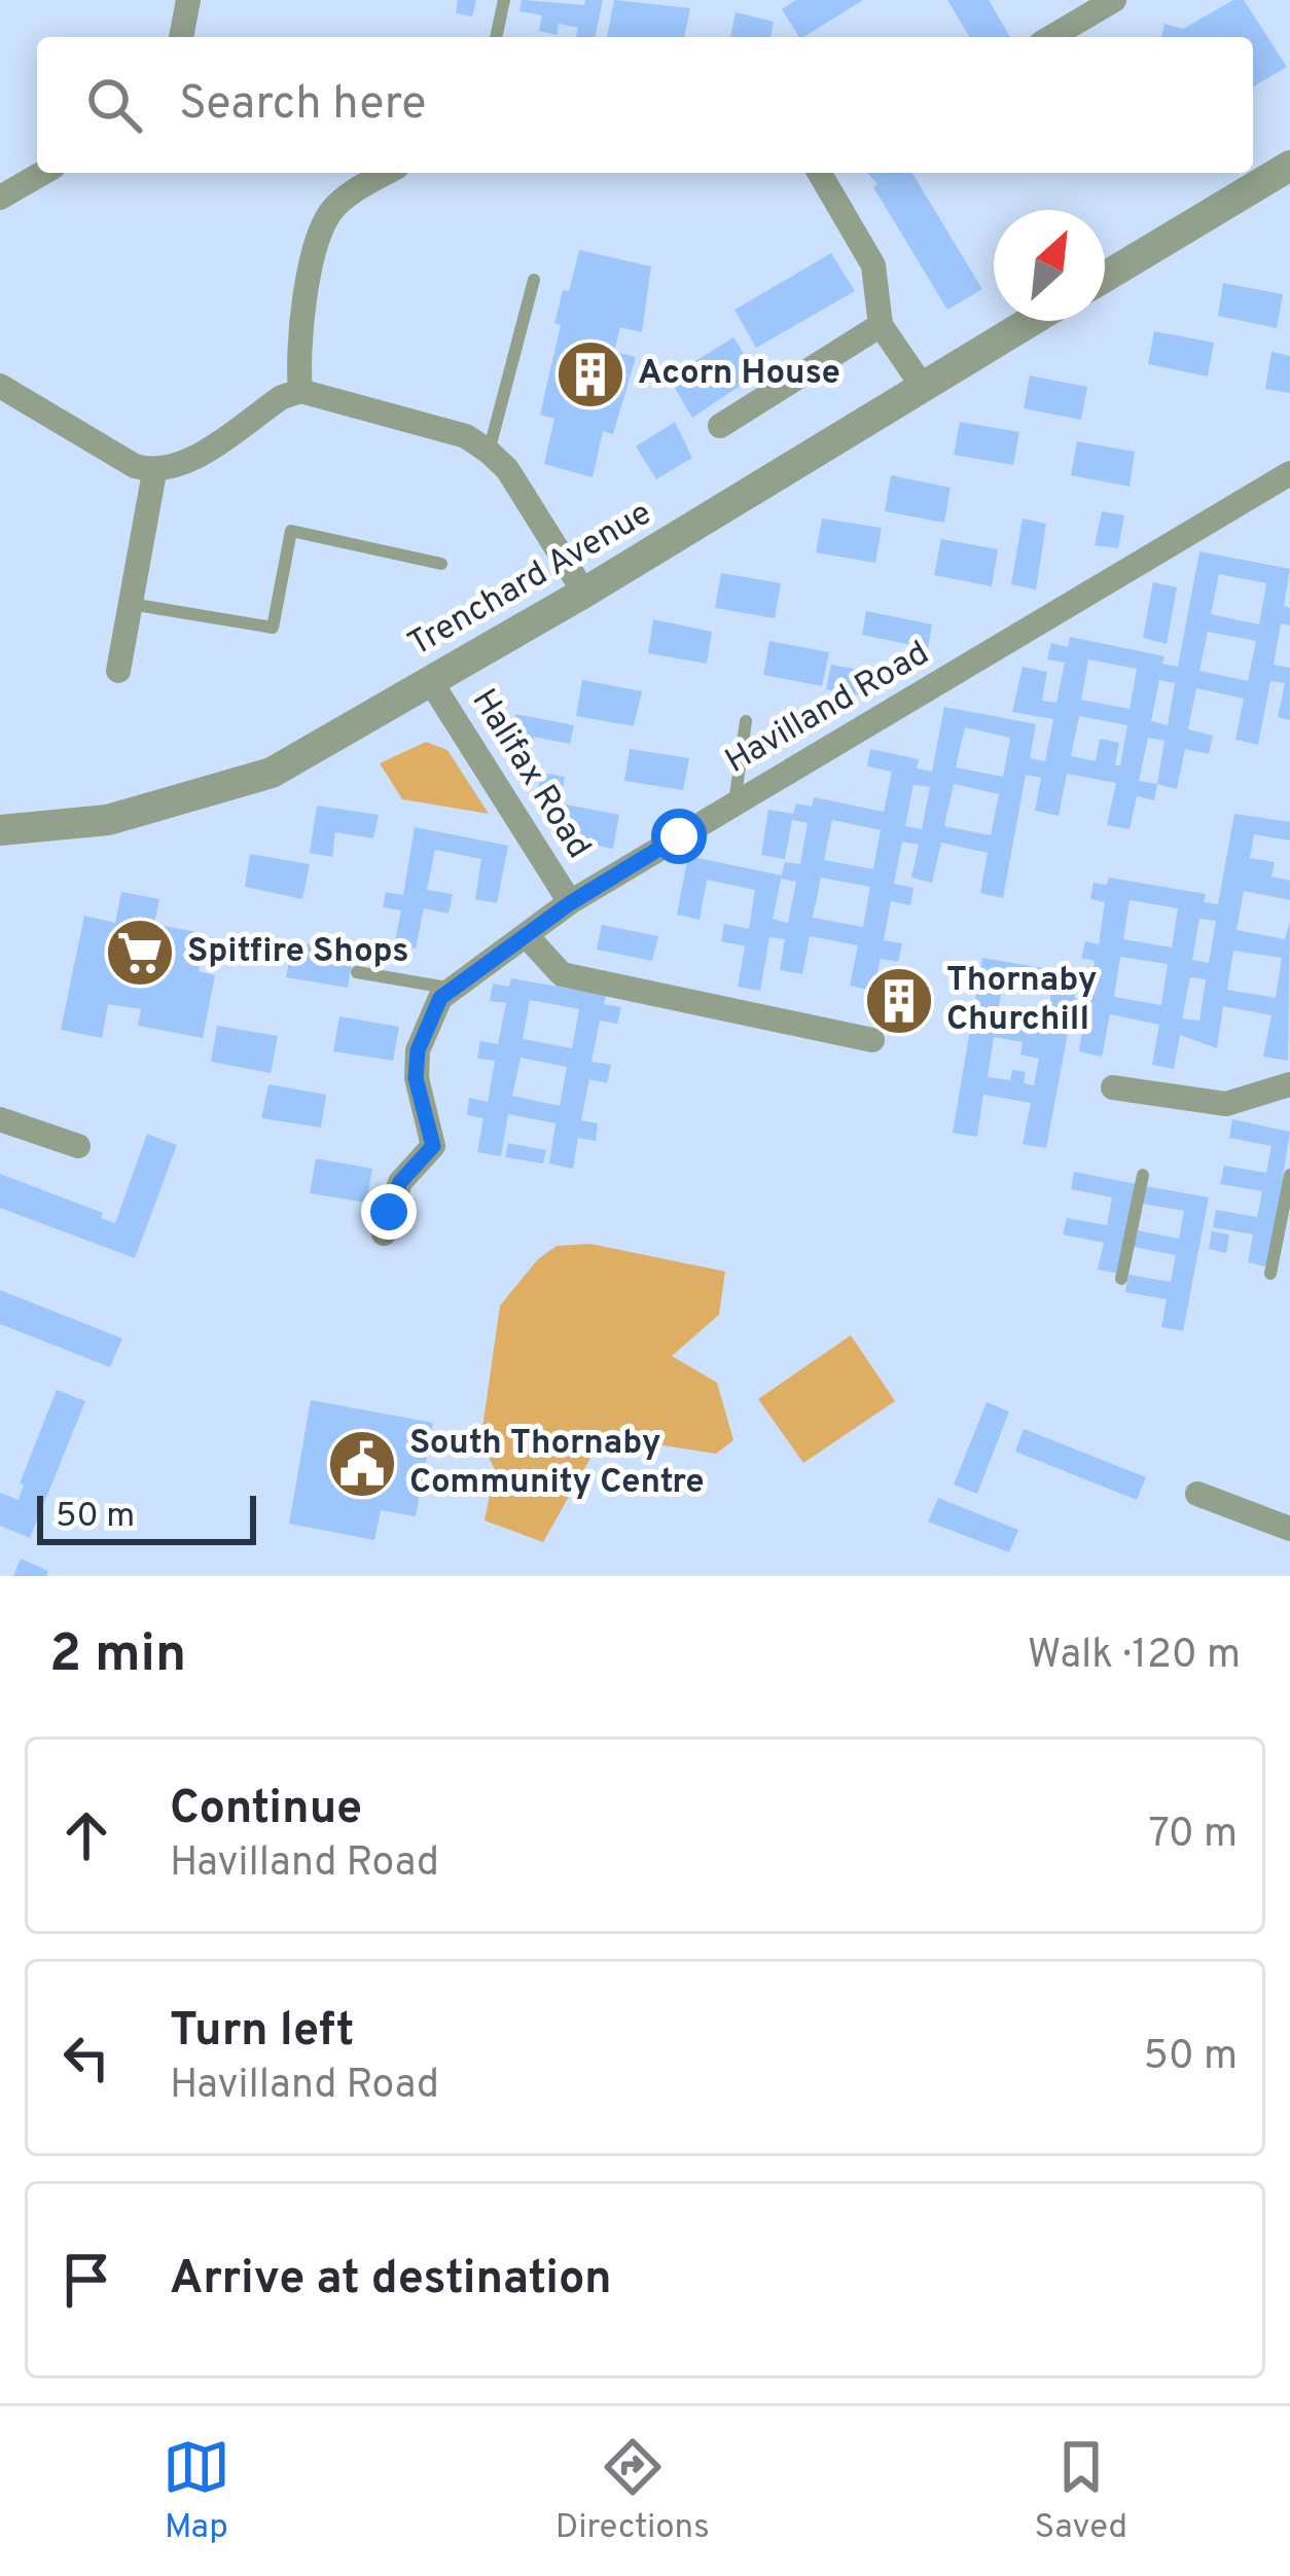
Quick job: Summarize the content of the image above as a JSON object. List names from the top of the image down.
{
  "streets": {
    "street": ["Trenchard Avenue", "Havilland Road", "Halifax Road"]
  },
  "crossings": [
    ["Trenchard Avenue", "Halifax Road"],
    ["Havilland Road", "Halifax Road"]
  ],
  "places": {
    "building": ["Acorn House", "Thornaby Churchill"],
    "supermarket": ["Spitfire Shops"],
    "public building": ["South Thornaby Community Centre"]
  },
  "scale_bar": "50 m",
  "north": "top right",
  "page": {
    "search": "Search here",
    "scale": "50 m",
    "heading": ["2 min", "Walk · 120 m"],
    "list": [
      ["Continue", "Havilland Road", "70 m"],
      ["Turn left", "Havilland Road", "50 m"],
      "Arrive at destination"
    ],
    "nav": ["Map", "Directions", "Saved"]
  }
}
